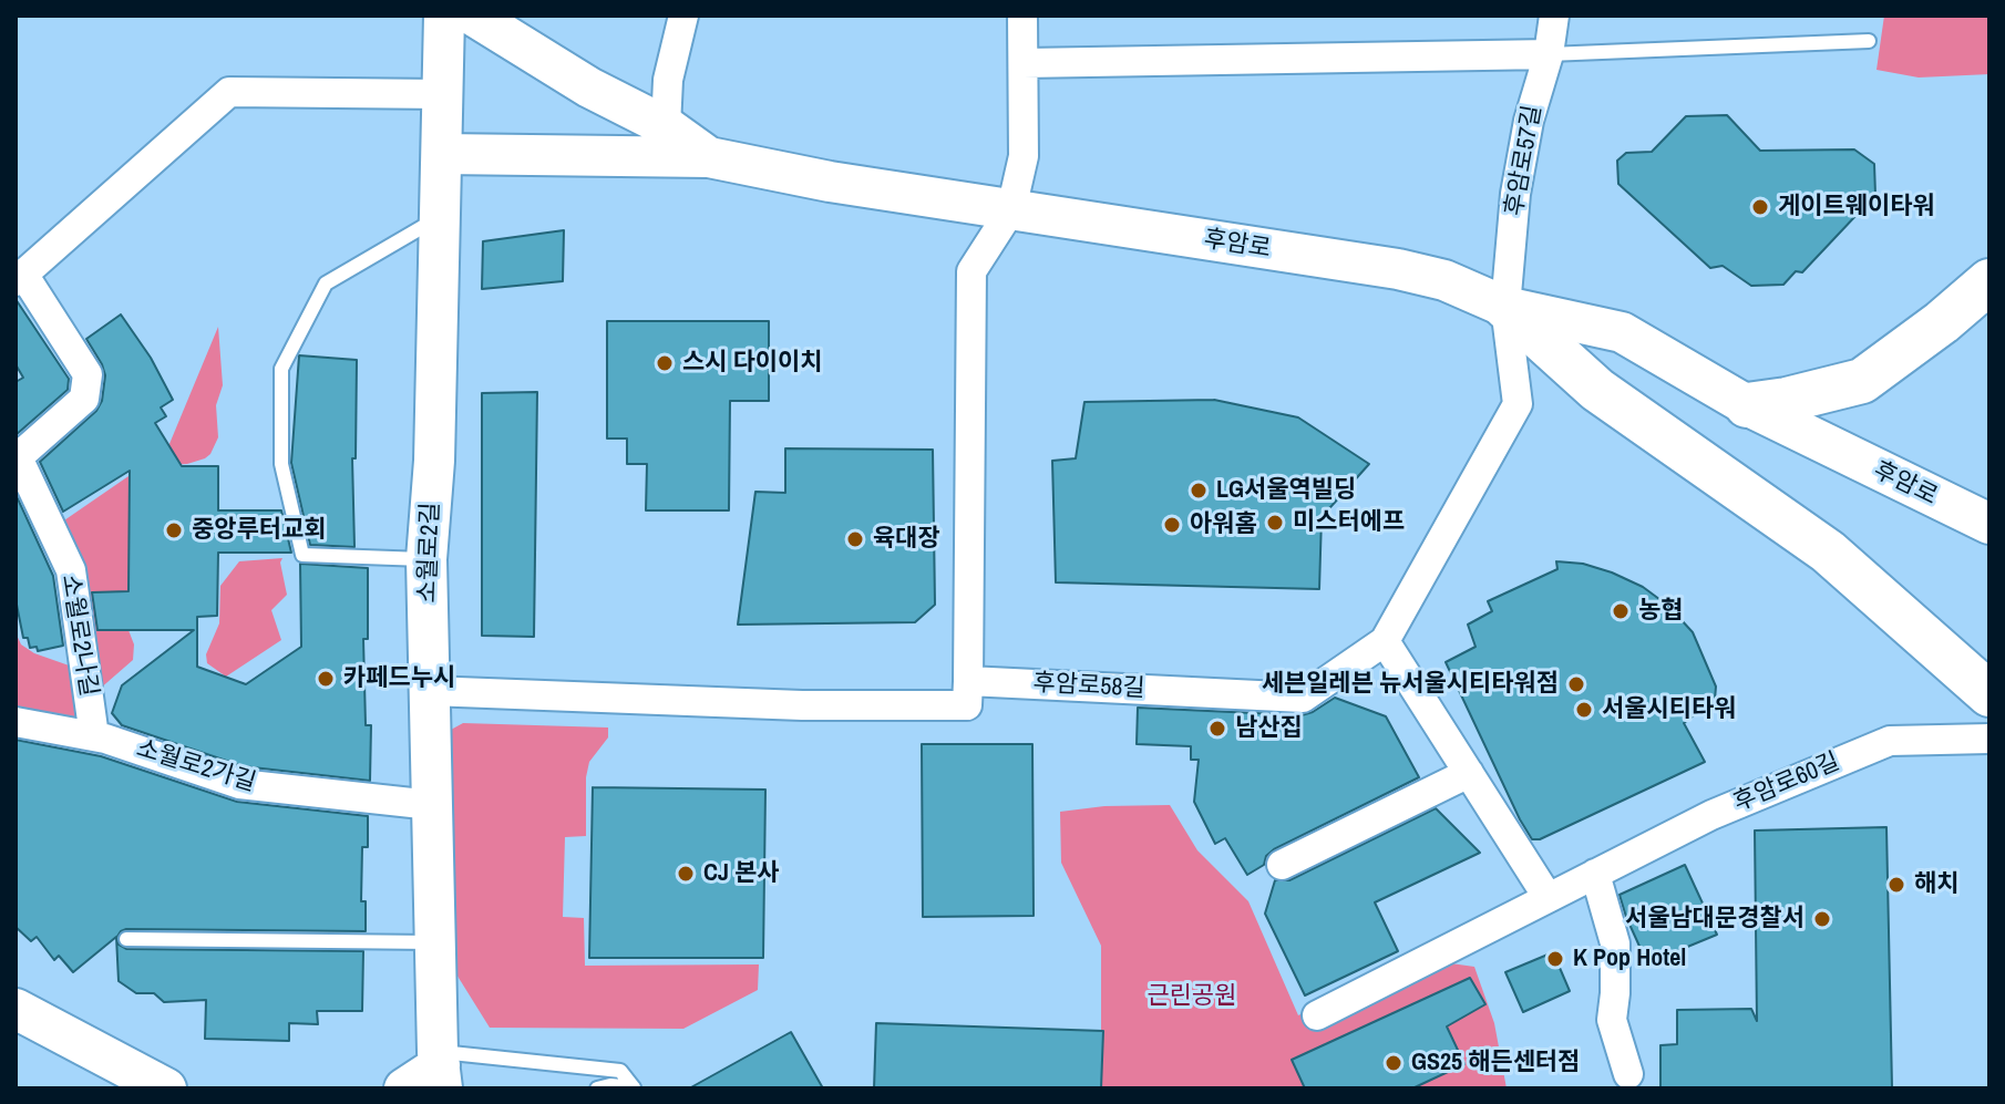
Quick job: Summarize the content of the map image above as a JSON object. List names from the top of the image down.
{
  "streets": {
    "street": [
      "후암로57길",
      "후암로",
      "소월로2길",
      "소월로2나길",
      "후암로58길",
      "소월로2가길",
      "후암로60길"
    ]
  },
  "crossings": [
    ["후암로57길", "후암로"],
    ["후암로57길", "후암로58길"],
    ["후암로", "후암로58길"],
    ["소월로2길", "소월로2나길"],
    ["소월로2길", "소월로2가길"],
    ["소월로2나길", "소월로2가길"]
  ],
  "parks": ["근린공원"],
  "places": [
    "게이트웨이타워",
    "스시 다이이치",
    "LG서울역빌딩",
    "미스터에프",
    "아워홈",
    "중앙루터교회",
    "육대장",
    "농협",
    "카페드누시",
    "세븐일레븐 뉴서울시티타워점",
    "서울시티타워",
    "남산집",
    "CJ 본사",
    "해치",
    "서울남대문경찰서",
    "K Pop Hotel",
    "GS25 해든센터점"
  ]
}
